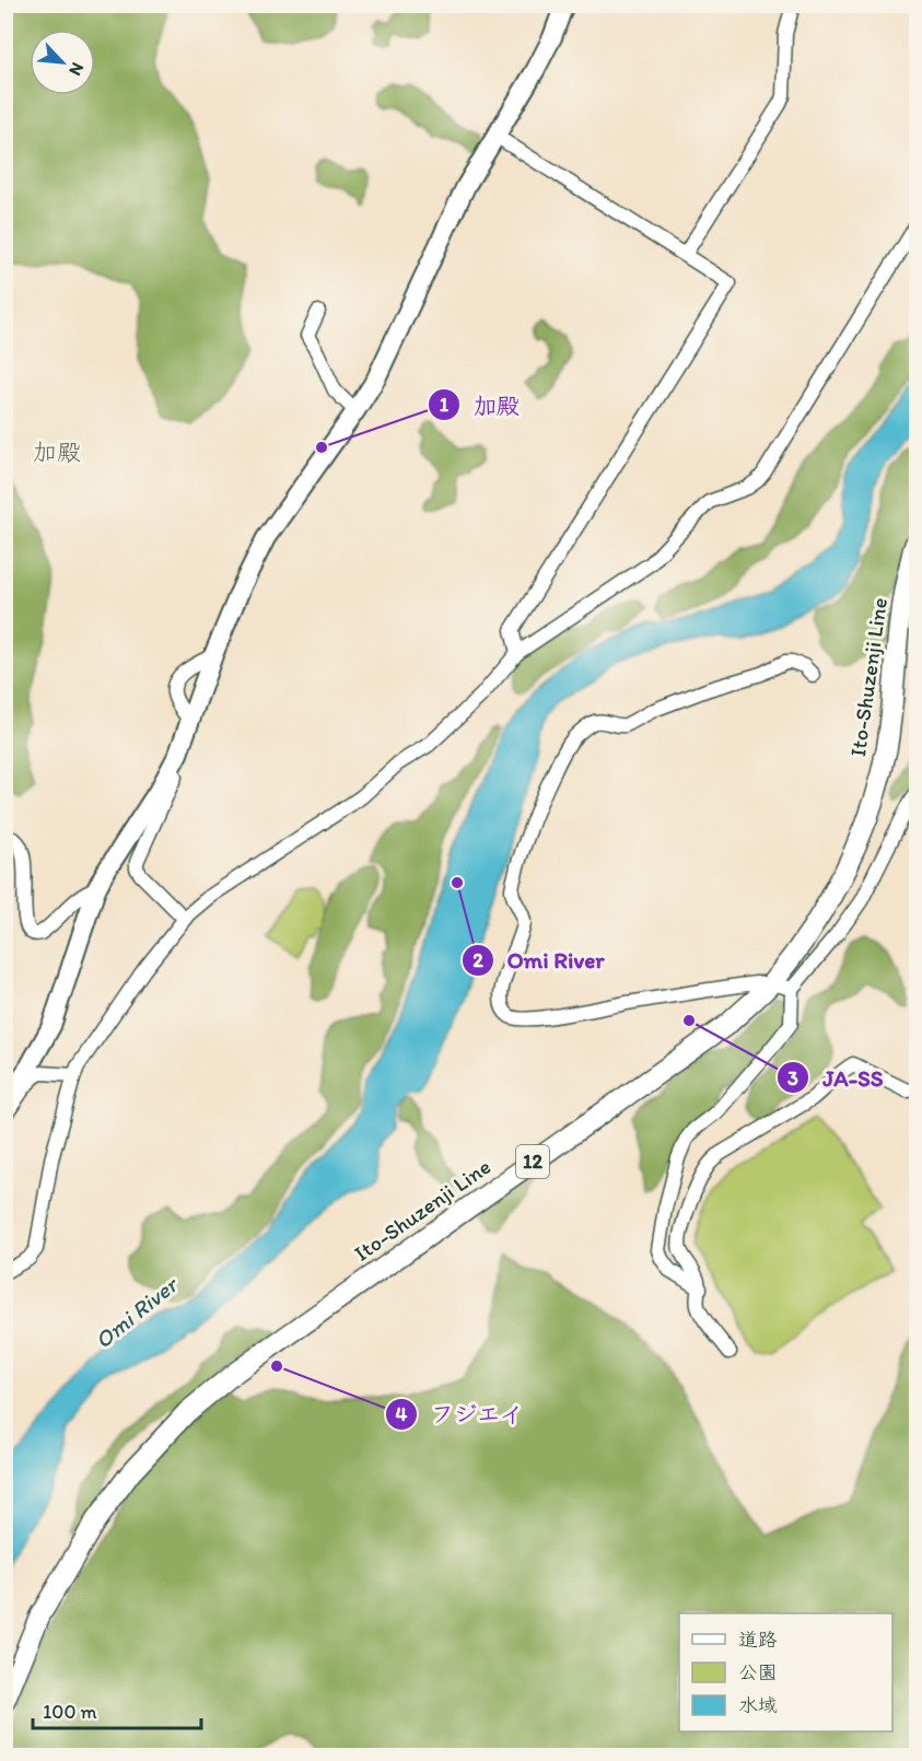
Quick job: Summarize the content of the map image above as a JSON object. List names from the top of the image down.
{
  "streets": {
    "main road": ["Ito-Shuzenji Line", "12"]
  },
  "districts": ["加殿"],
  "water": ["Omi River"],
  "places": [
    "加殿",
    "Omi River",
    "JA-SS",
    "フジエイ"
  ],
  "legend": ["道路", "公園", "水域"],
  "scale_bar": "100 m",
  "north": "bottom right"
}
